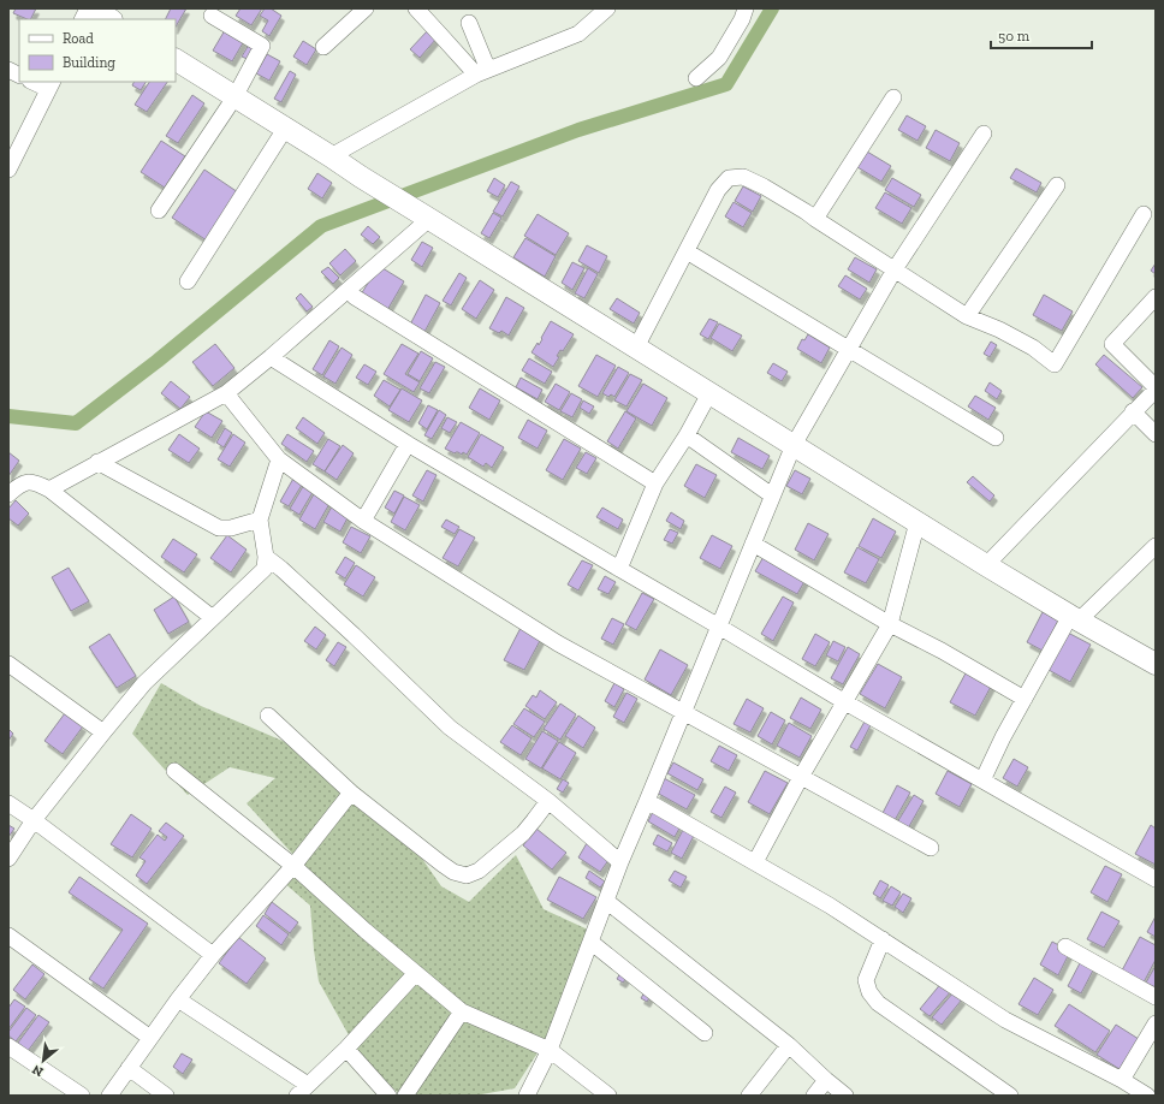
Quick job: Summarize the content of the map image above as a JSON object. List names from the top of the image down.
{
  "legend": ["Road", "Building"],
  "scale_bar": "50 m",
  "north": "bottom left"
}
